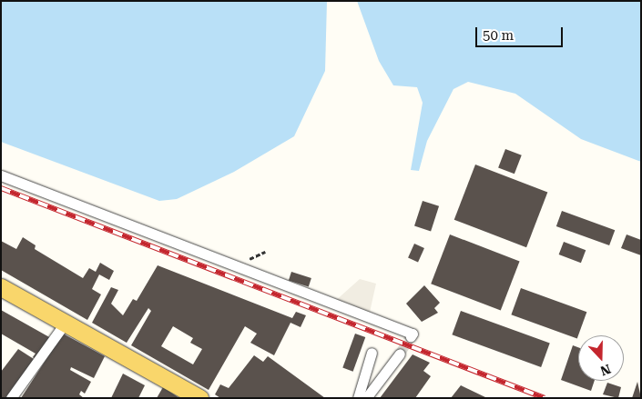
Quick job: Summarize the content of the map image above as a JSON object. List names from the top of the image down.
{
  "scale_bar": "50 m",
  "north": "bottom"
}
